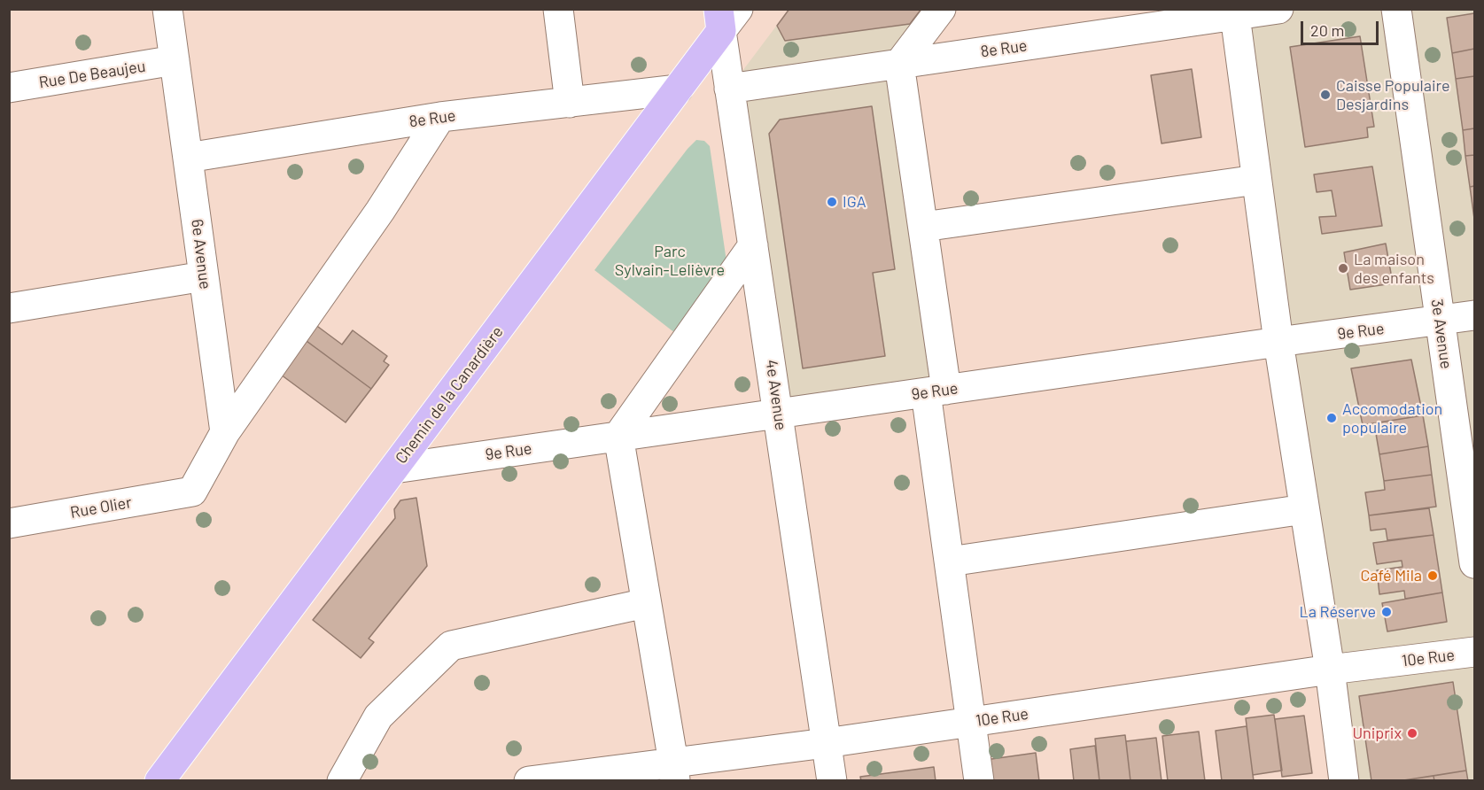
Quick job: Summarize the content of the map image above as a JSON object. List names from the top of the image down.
{
  "streets": {
    "main road": ["Chemin de la Canardière"],
    "street": [
      "8e Rue",
      "Rue De Beaujeu",
      "6e Avenue",
      "9e Rue",
      "3e Avenue",
      "4e Avenue",
      "Rue Olier",
      "10e Rue"
    ]
  },
  "crossings": [
    ["8e Rue", "6e Avenue"],
    ["8e Rue", "Chemin de la Canardière"],
    ["8e Rue", "4e Avenue"],
    ["Rue De Beaujeu", "6e Avenue"],
    ["6e Avenue", "Rue Olier"],
    ["9e Rue", "3e Avenue"],
    ["9e Rue", "Chemin de la Canardière"],
    ["9e Rue", "4e Avenue"],
    ["Chemin de la Canardière", "4e Avenue"],
    ["4e Avenue", "10e Rue"]
  ],
  "parks": ["Parc Sylvain-Lelièvre"],
  "places": [
    "Caisse Populaire Desjardins",
    "IGA",
    "La maison des enfants",
    "Accomodation populaire",
    "Café Mila",
    "La Réserve",
    "Uniprix"
  ],
  "scale_bar": "20 m"
}
